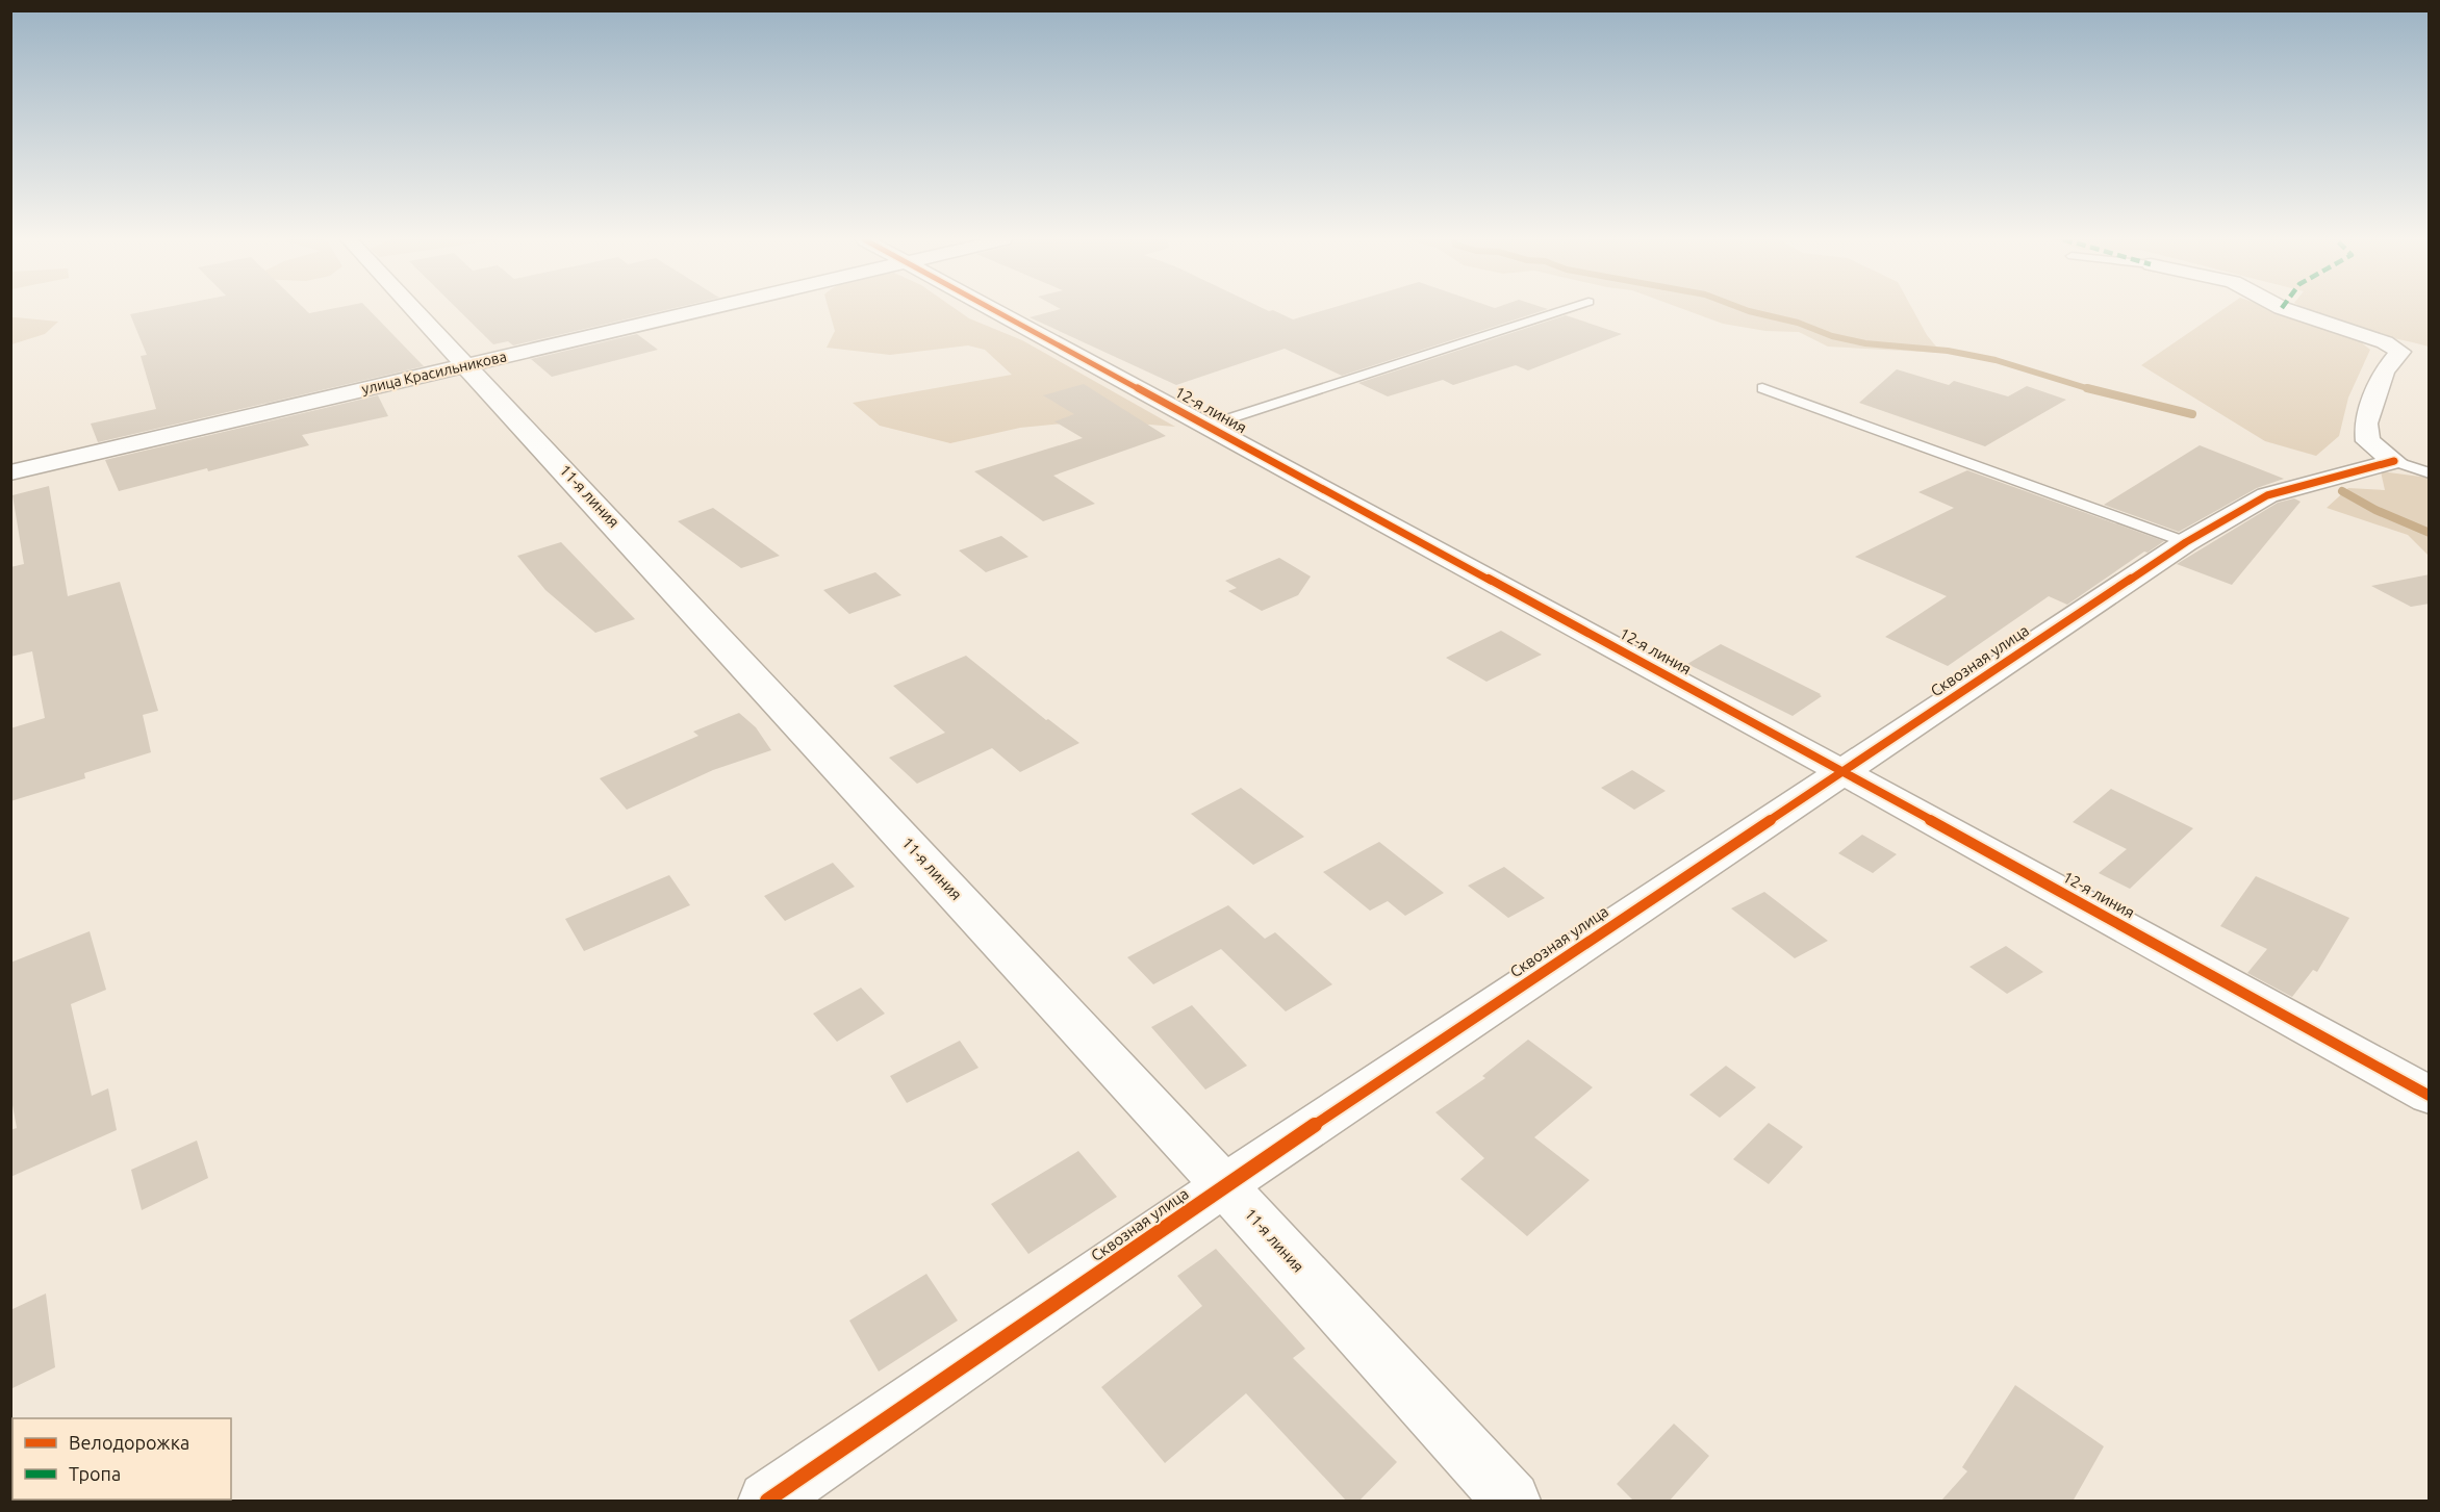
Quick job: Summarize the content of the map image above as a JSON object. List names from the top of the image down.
{
  "streets": {
    "street": [
      "улица Красильникова",
      "12-я линия",
      "11-я линия",
      "Сквозная улица"
    ]
  },
  "crossings": [
    ["улица Красильникова", "11-я линия"],
    ["12-я линия", "Сквозная улица"],
    ["11-я линия", "Сквозная улица"]
  ],
  "legend": ["Велодорожка", "Тропа"]
}
